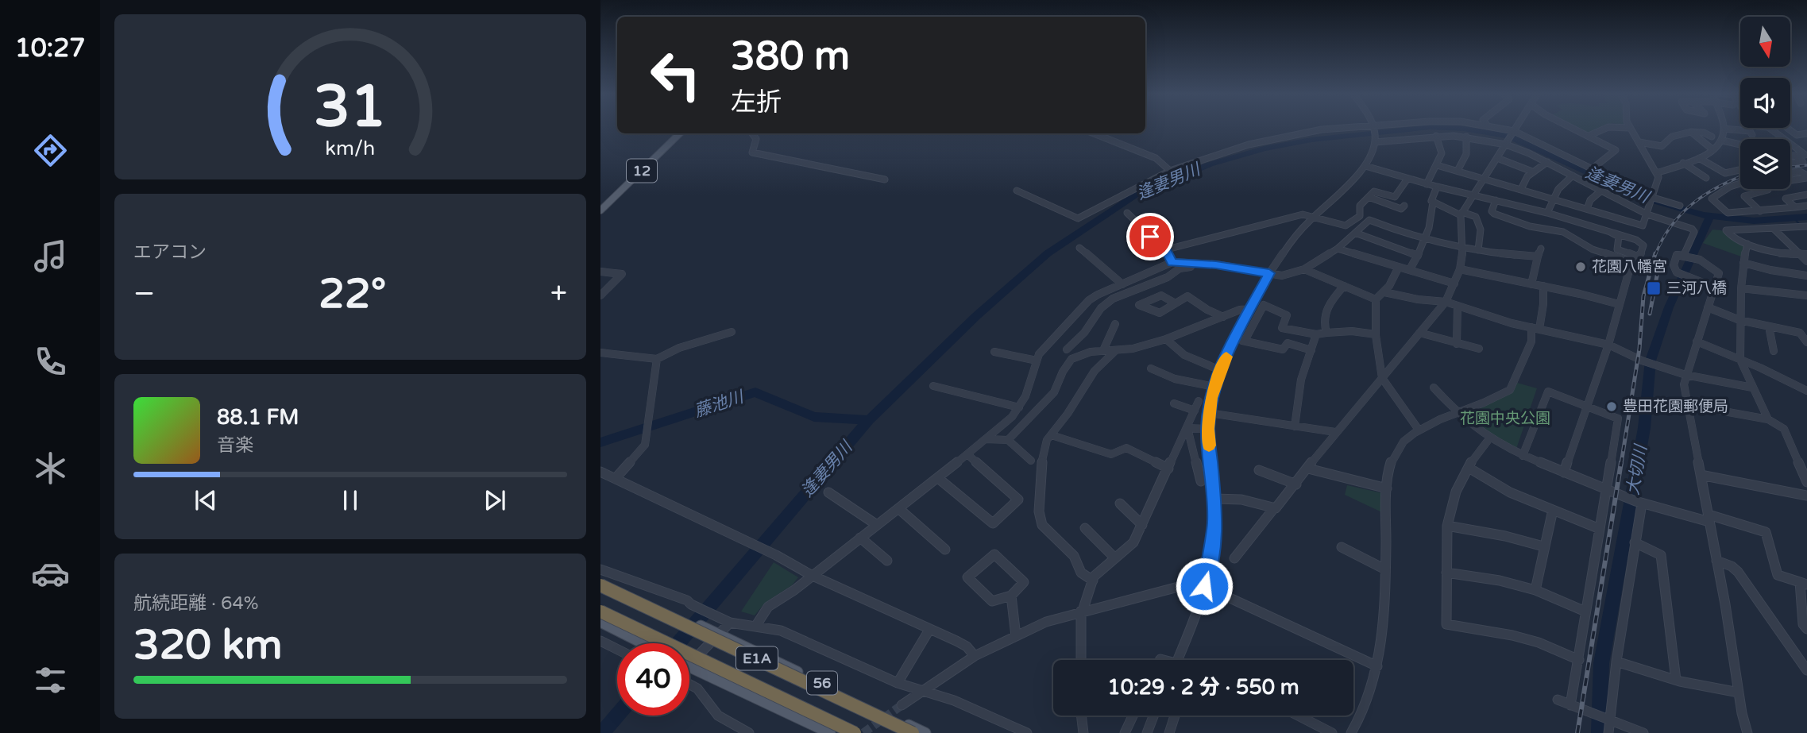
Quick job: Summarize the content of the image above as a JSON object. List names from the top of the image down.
{
  "streets": {
    "highway": ["E1A"],
    "main road": ["12", "56"]
  },
  "water": ["逢妻男川", "藤池川", "大切川"],
  "parks": ["花園中央公園"],
  "places": {
    "other": ["花園八幡宮", "豊田花園郵便局"],
    "transit": ["三河八橋"]
  },
  "north": "bottom",
  "page": {
    "tabs": "10:27",
    "turn": ["380 m", "左折"],
    "tile": [
      "エアコン",
      ["航続距離 · 64%", "320 km"]
    ],
    "heat": ["−", "22°", "+"],
    "song": ["88.1 FM", "音楽"],
    "limit": "40",
    "trip": "10:29 · 2 分 · 550 m",
    "gauge": ["31", "km/h"]
  }
}
